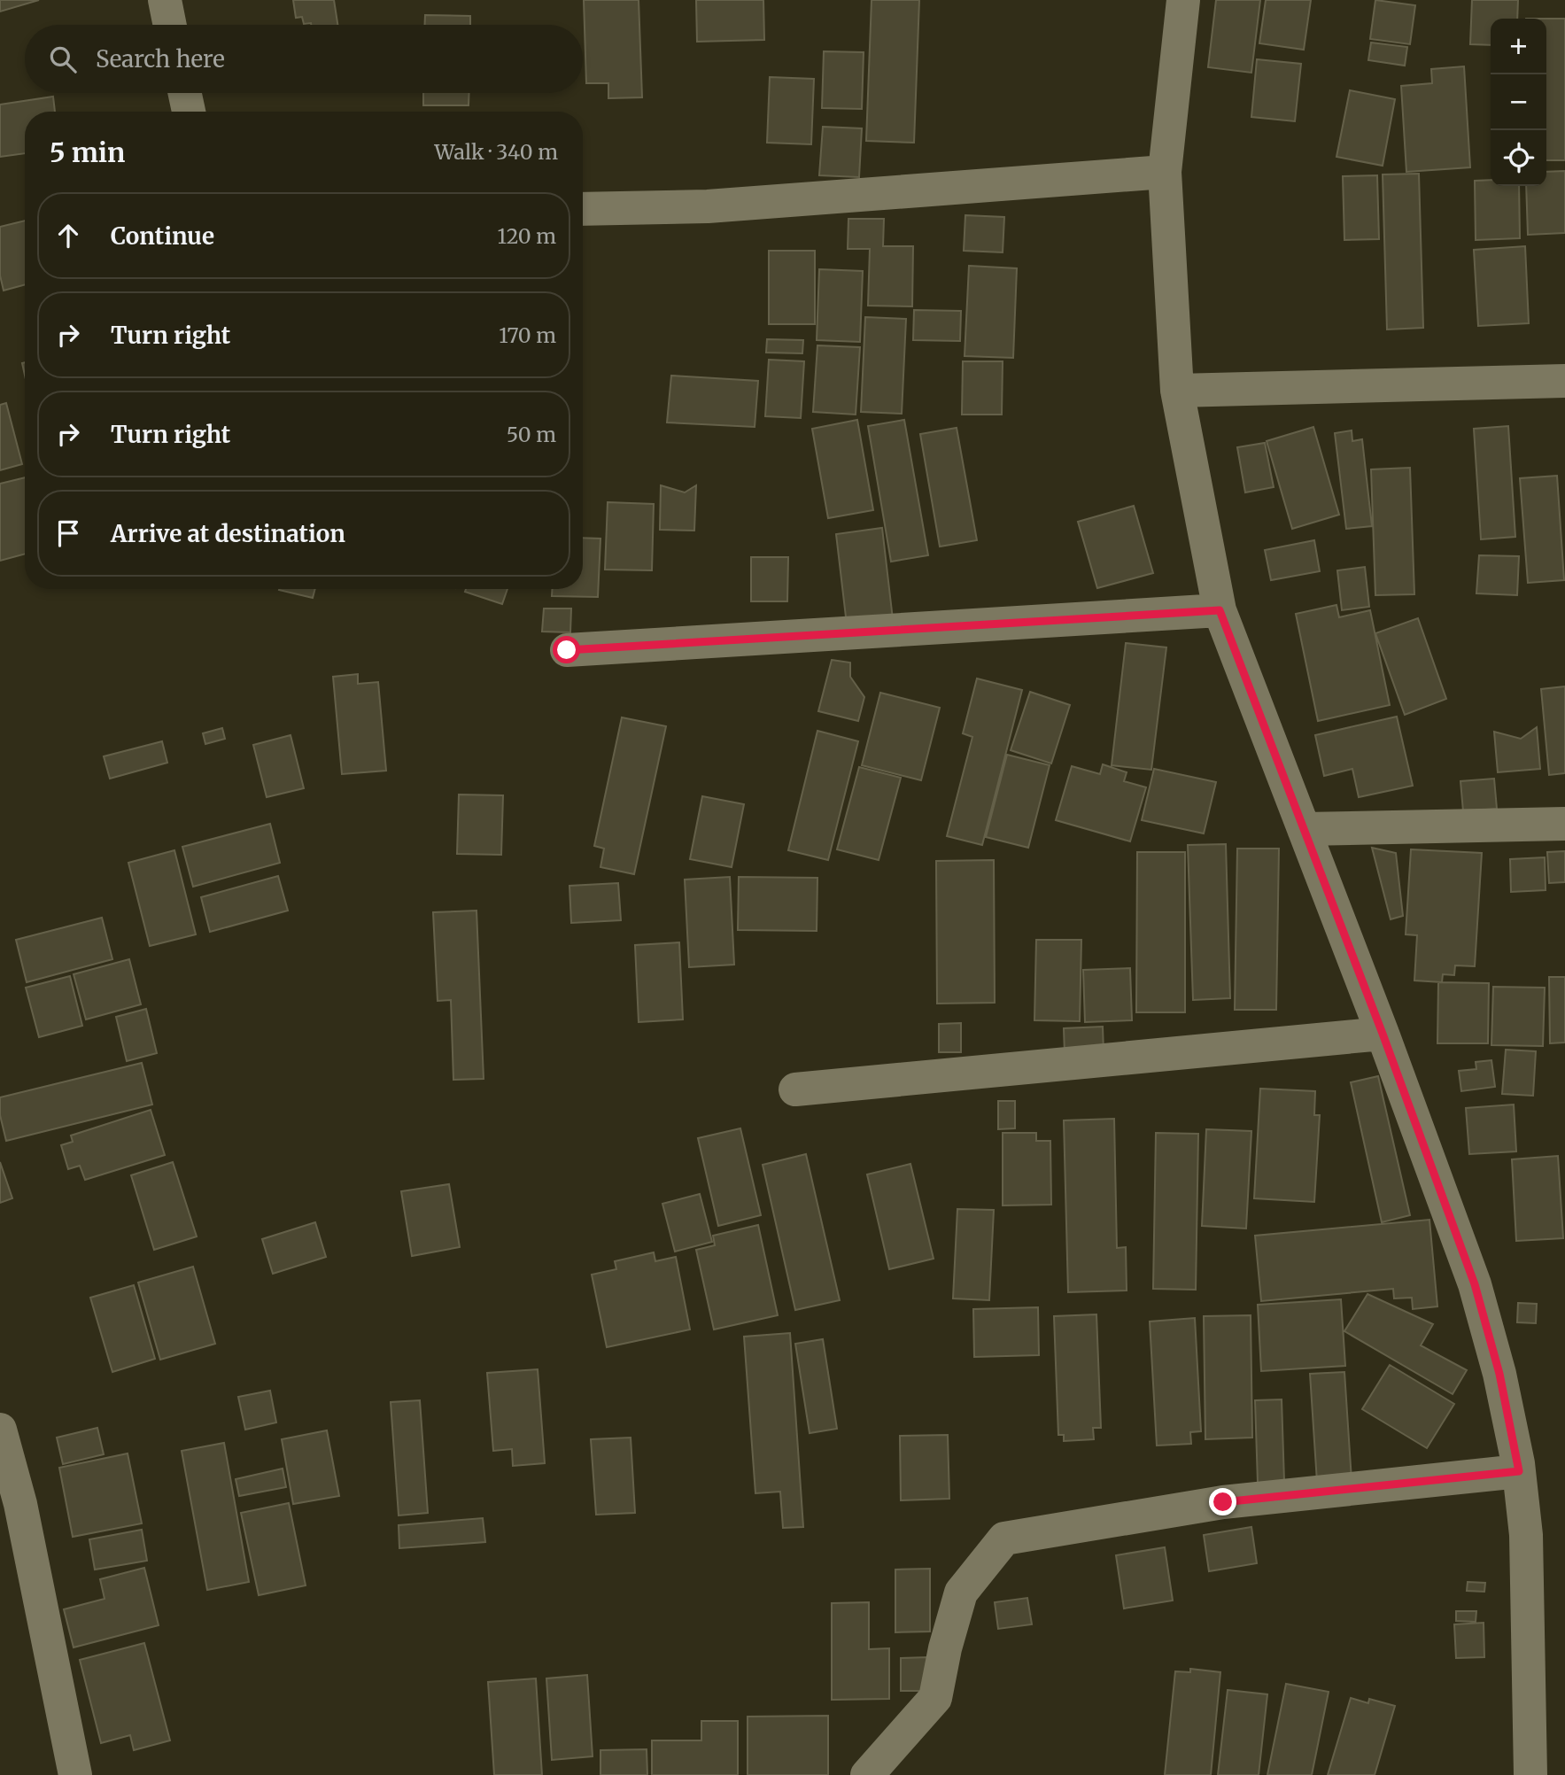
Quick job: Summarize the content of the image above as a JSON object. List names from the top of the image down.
{
  "page": {
    "map_buttons": ["+", "−"],
    "search": "Search here",
    "heading": ["5 min", "Walk · 340 m"],
    "list": [
      ["Continue", "120 m"],
      ["Turn right", "170 m"],
      ["Turn right", "50 m"],
      "Arrive at destination"
    ]
  }
}
